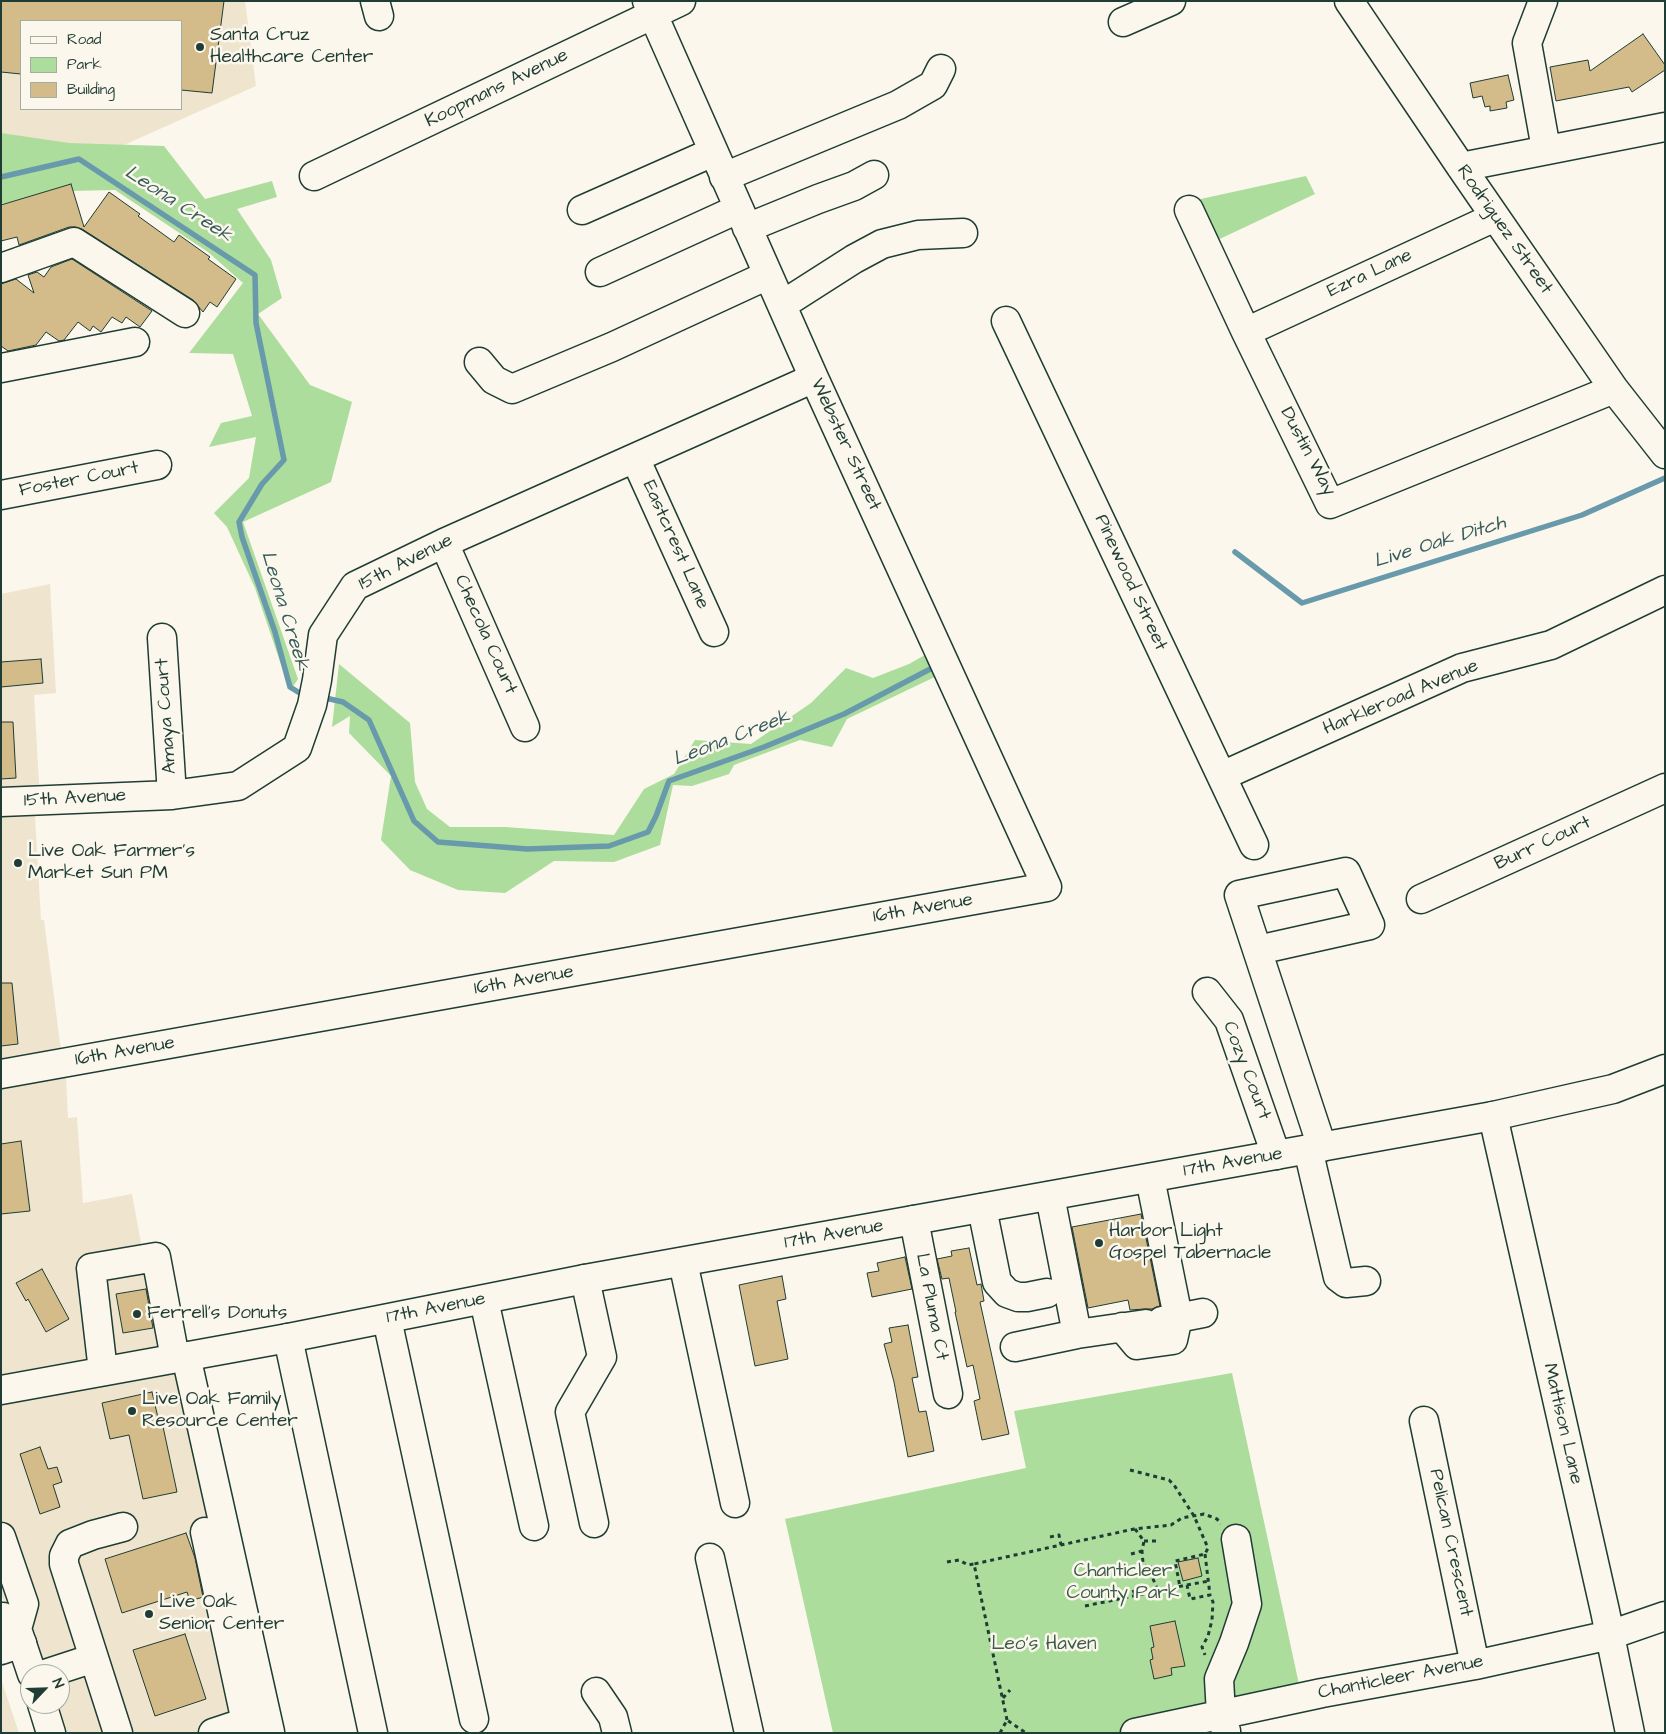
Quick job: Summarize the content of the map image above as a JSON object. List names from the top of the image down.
{
  "streets": {
    "street": [
      "Koopmans Avenue",
      "Rodriguez Street",
      "Ezra Lane",
      "Webster Street",
      "Dustin Way",
      "Foster Court",
      "Eastcrest Lane",
      "15th Avenue",
      "Pinewood Street",
      "Checola Court",
      "Harkleroad Avenue",
      "Amaya Court",
      "Burr Court",
      "16th Avenue",
      "Cozy Court",
      "17th Avenue",
      "La Pluma Ct",
      "Mattison Lane",
      "Pelican Crescent",
      "Chanticleer Avenue"
    ]
  },
  "crossings": [
    ["Koopmans Avenue", "Webster Street"],
    ["Rodriguez Street", "Ezra Lane"],
    ["Rodriguez Street", "Dustin Way"],
    ["Ezra Lane", "Dustin Way"],
    ["Webster Street", "15th Avenue"],
    ["Webster Street", "16th Avenue"],
    ["Eastcrest Lane", "15th Avenue"],
    ["15th Avenue", "Checola Court"],
    ["15th Avenue", "Amaya Court"],
    ["Pinewood Street", "Harkleroad Avenue"],
    ["Cozy Court", "17th Avenue"],
    ["17th Avenue", "La Pluma Ct"],
    ["17th Avenue", "Mattison Lane"],
    ["Mattison Lane", "Chanticleer Avenue"],
    ["Pelican Crescent", "Chanticleer Avenue"]
  ],
  "water": ["Leona Creek", "Live Oak Ditch"],
  "parks": ["Chanticleer County Park", "Leo's Haven"],
  "places": [
    "Santa Cruz Healthcare Center",
    "Live Oak Farmer's Market Sun PM",
    "Harbor Light Gospel Tabernacle",
    "Ferrell's Donuts",
    "Live Oak Family Resource Center",
    "Live Oak Senior Center"
  ],
  "legend": ["Road", "Park", "Building"],
  "north": "top right"
}
